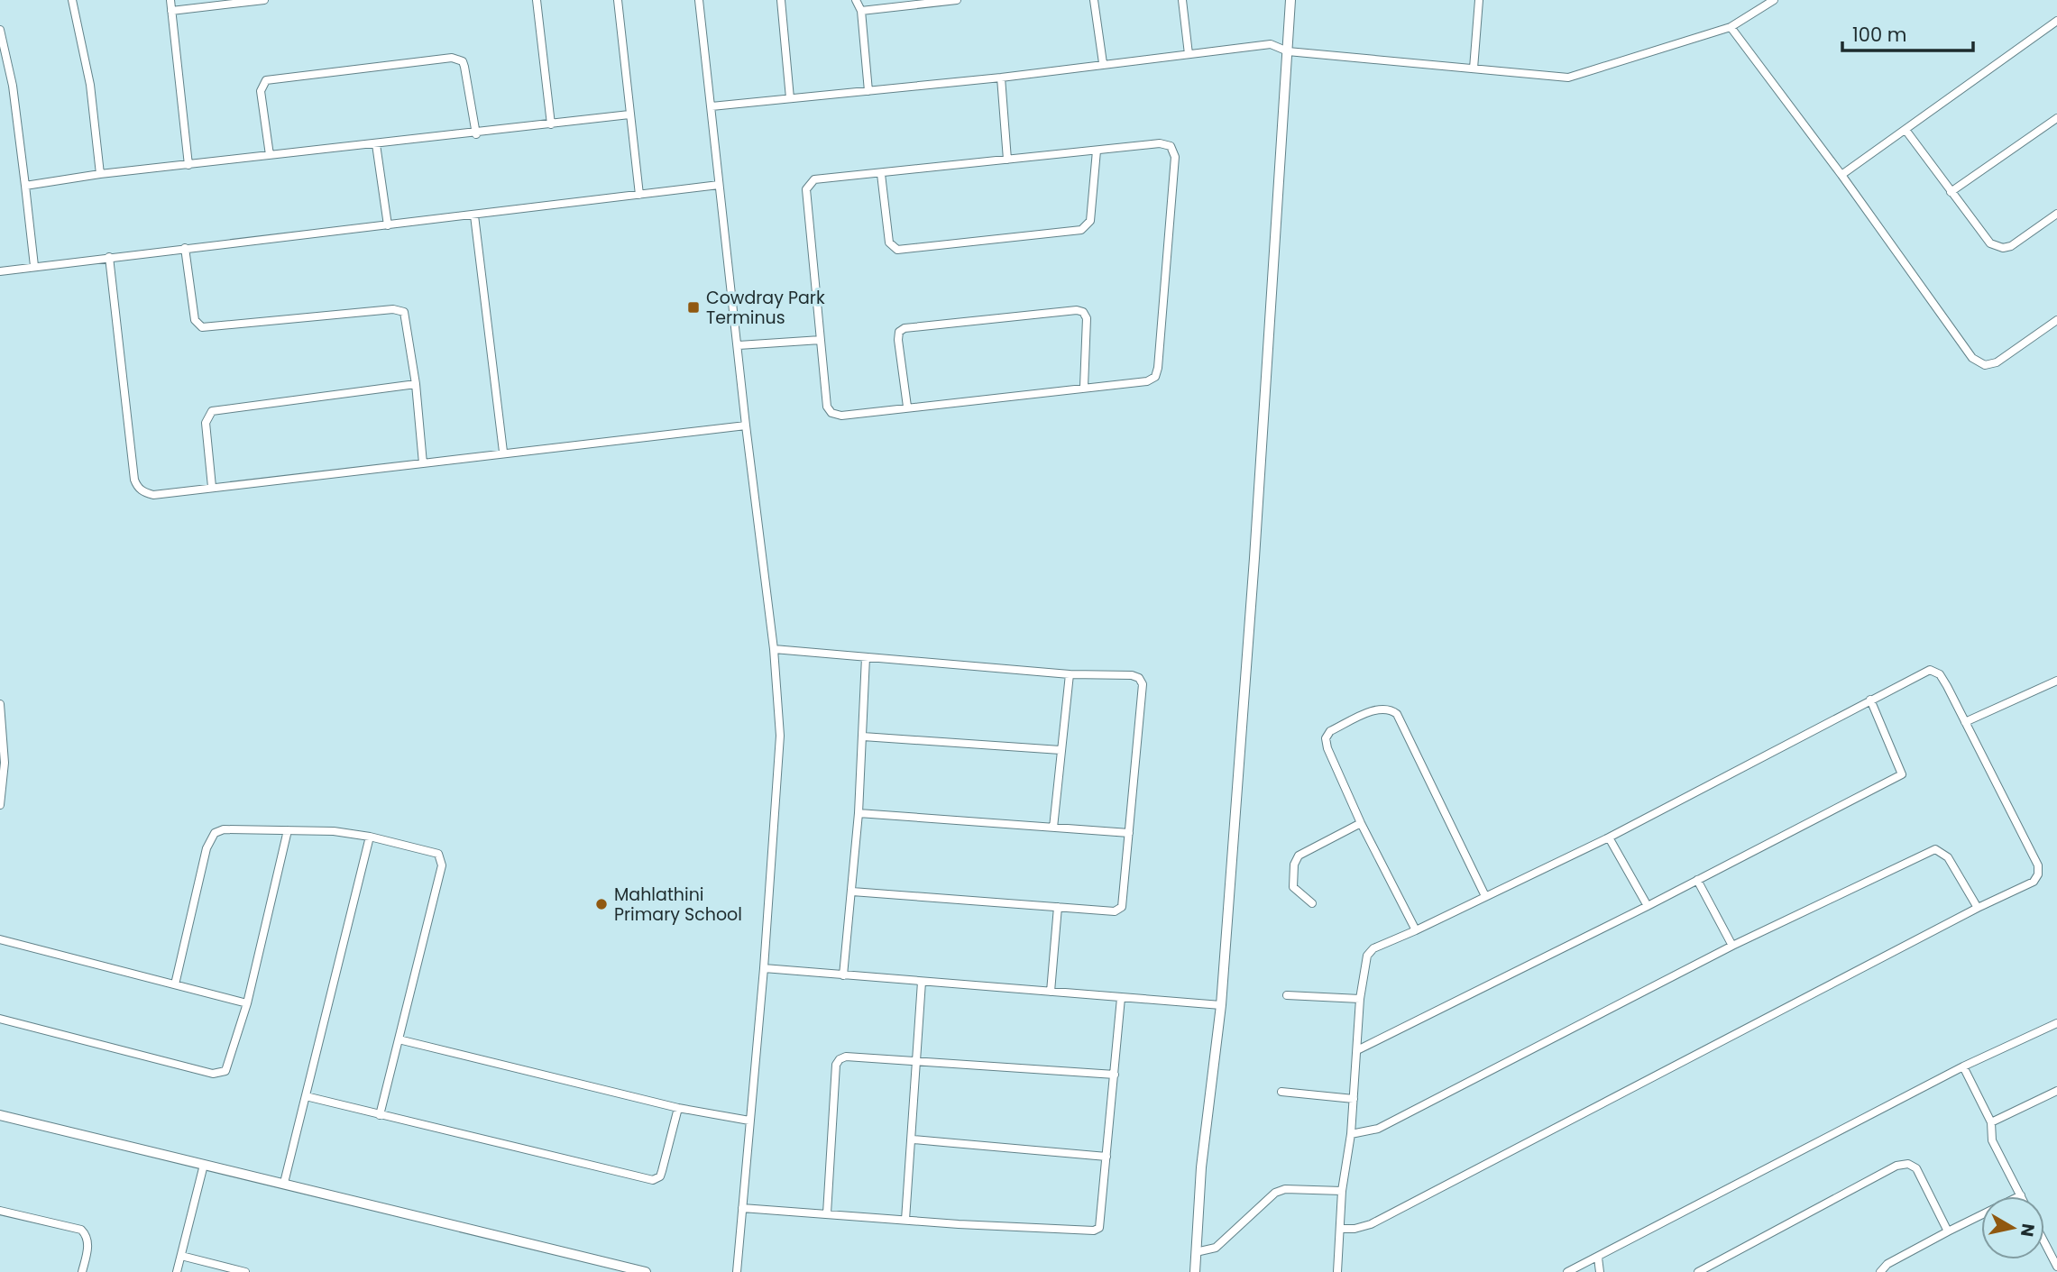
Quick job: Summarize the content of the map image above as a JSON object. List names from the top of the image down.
{
  "places": {
    "transit": ["Cowdray Park Terminus"],
    "other": ["Mahlathini Primary School"]
  },
  "scale_bar": "100 m",
  "north": "right"
}
